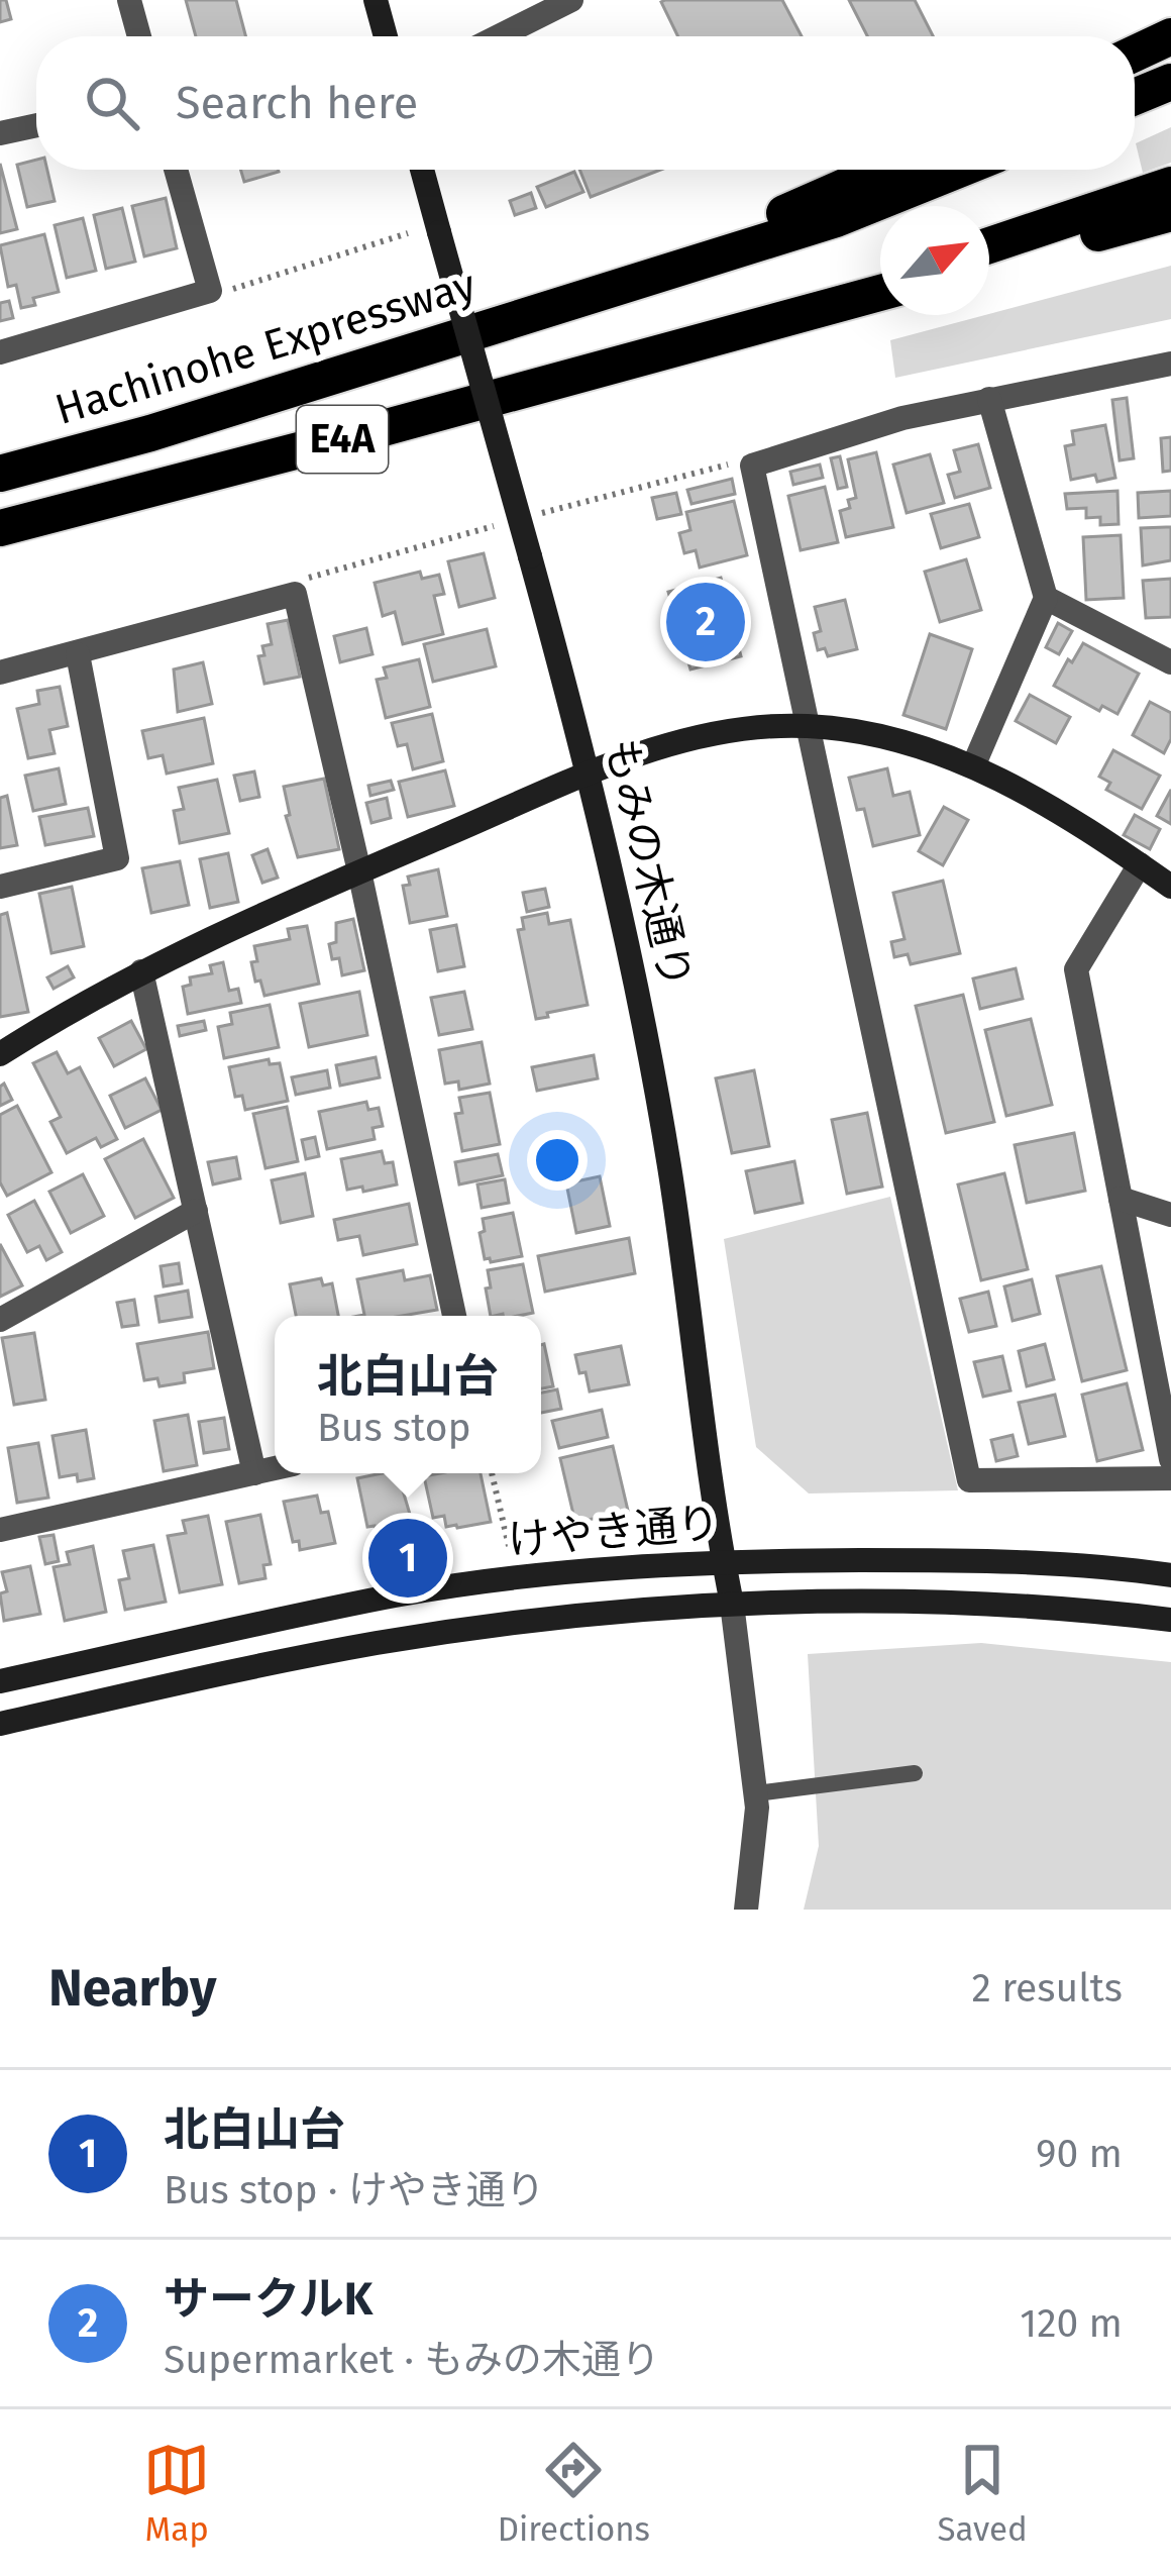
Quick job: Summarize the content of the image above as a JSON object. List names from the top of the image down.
{
  "streets": {
    "highway": ["Hachinohe Expressway", "E4A"],
    "street": ["もみの木通り", "けやき通り"]
  },
  "crossings": [
    ["もみの木通り", "けやき通り"]
  ],
  "north": "top right",
  "page": {
    "search": "Search here",
    "pins": ["2", "1"],
    "popup": ["北白山台", "Bus stop"],
    "heading": ["Nearby", "2 results"],
    "list": [
      {
        "mark": "1",
        "name": "北白山台",
        "note": "Bus stop · けやき通り",
        "value": "90 m"
      },
      {
        "mark": "2",
        "name": "サークルK",
        "note": "Supermarket · もみの木通り",
        "value": "120 m"
      }
    ],
    "nav": ["Map", "Directions", "Saved"]
  }
}
